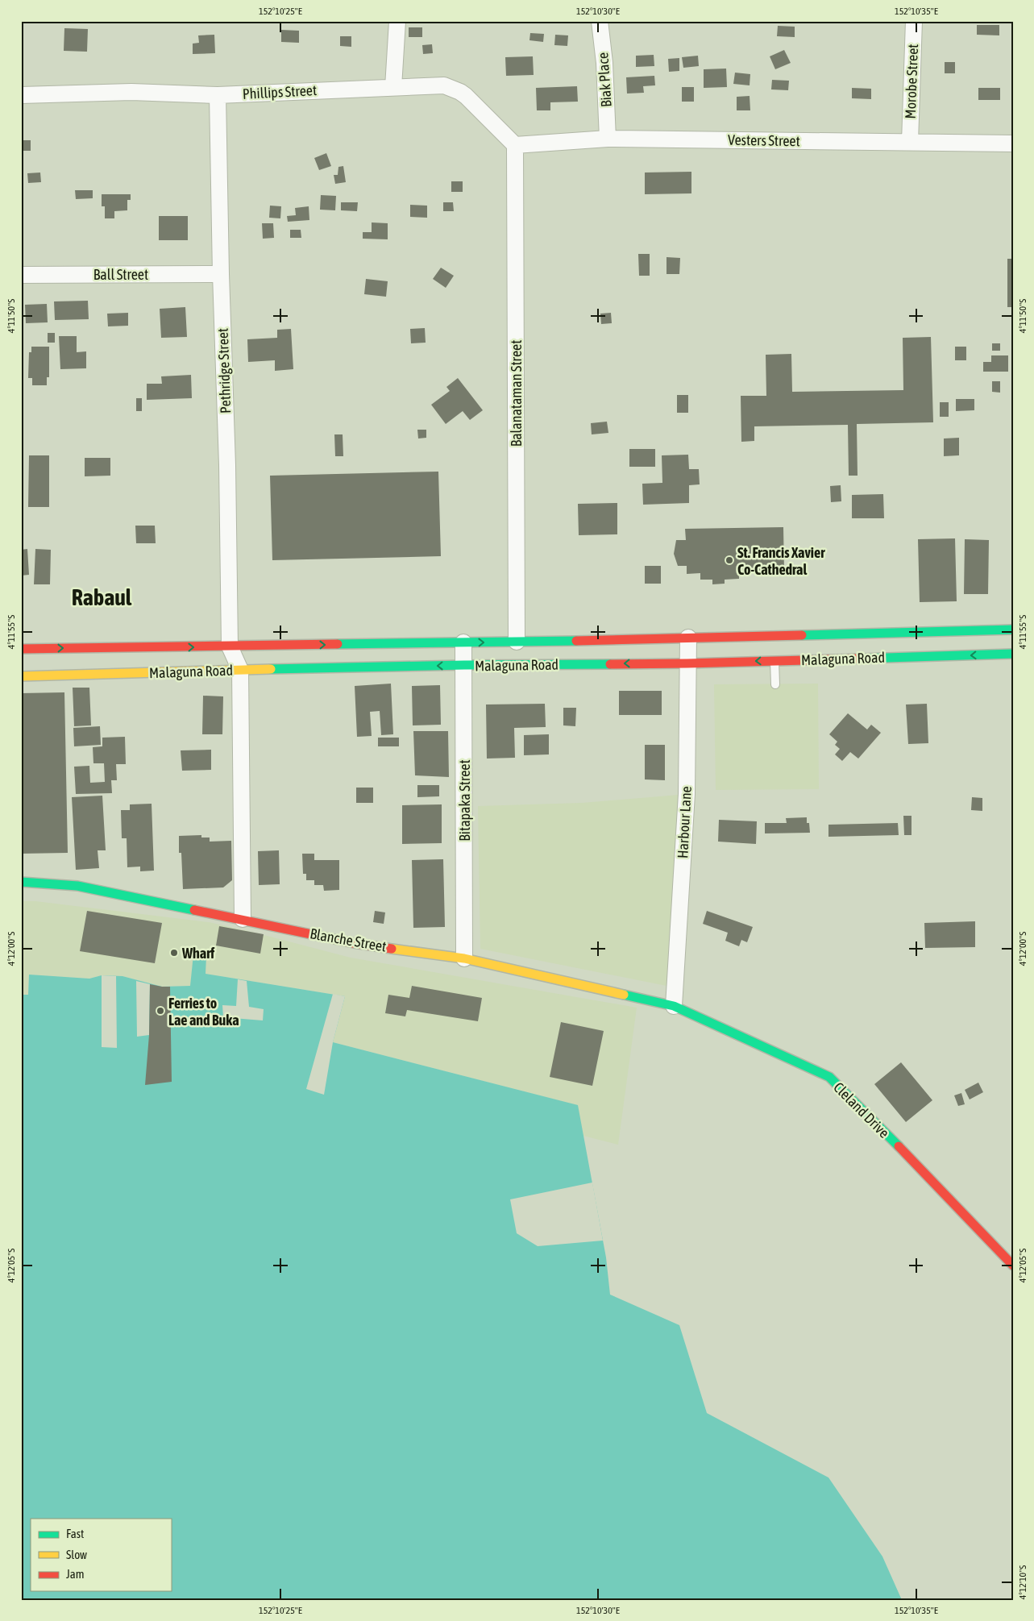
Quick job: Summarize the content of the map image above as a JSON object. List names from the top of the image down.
{
  "streets": {
    "street": [
      "Biak Place",
      "Morobe Street",
      "Phillips Street",
      "Vesters Street",
      "Ball Street",
      "Pethridge Street",
      "Balanataman Street",
      "Malaguna Road",
      "Bitapaka Street",
      "Harbour Lane",
      "Blanche Street",
      "Cleland Drive"
    ]
  },
  "crossings": [
    ["Biak Place", "Vesters Street"],
    ["Morobe Street", "Vesters Street"],
    ["Phillips Street", "Vesters Street"],
    ["Phillips Street", "Pethridge Street"],
    ["Phillips Street", "Balanataman Street"],
    ["Vesters Street", "Balanataman Street"],
    ["Ball Street", "Pethridge Street"],
    ["Pethridge Street", "Malaguna Road"],
    ["Balanataman Street", "Malaguna Road"],
    ["Malaguna Road", "Bitapaka Street"],
    ["Malaguna Road", "Harbour Lane"],
    ["Bitapaka Street", "Blanche Street"],
    ["Harbour Lane", "Blanche Street"],
    ["Harbour Lane", "Cleland Drive"],
    ["Blanche Street", "Cleland Drive"]
  ],
  "districts": ["Rabaul"],
  "places": ["St. Francis Xavier Co-Cathedral", "Wharf", "Ferries to Lae and Buka"],
  "legend": ["Fast", "Slow", "Jam"],
  "coordinates": [
    "152°10'25\"E",
    "152°10'30\"E",
    "152°10'35\"E",
    "4°11'50\"S",
    "4°11'55\"S",
    "4°12'00\"S",
    "4°12'05\"S",
    "4°12'10\"S"
  ]
}
